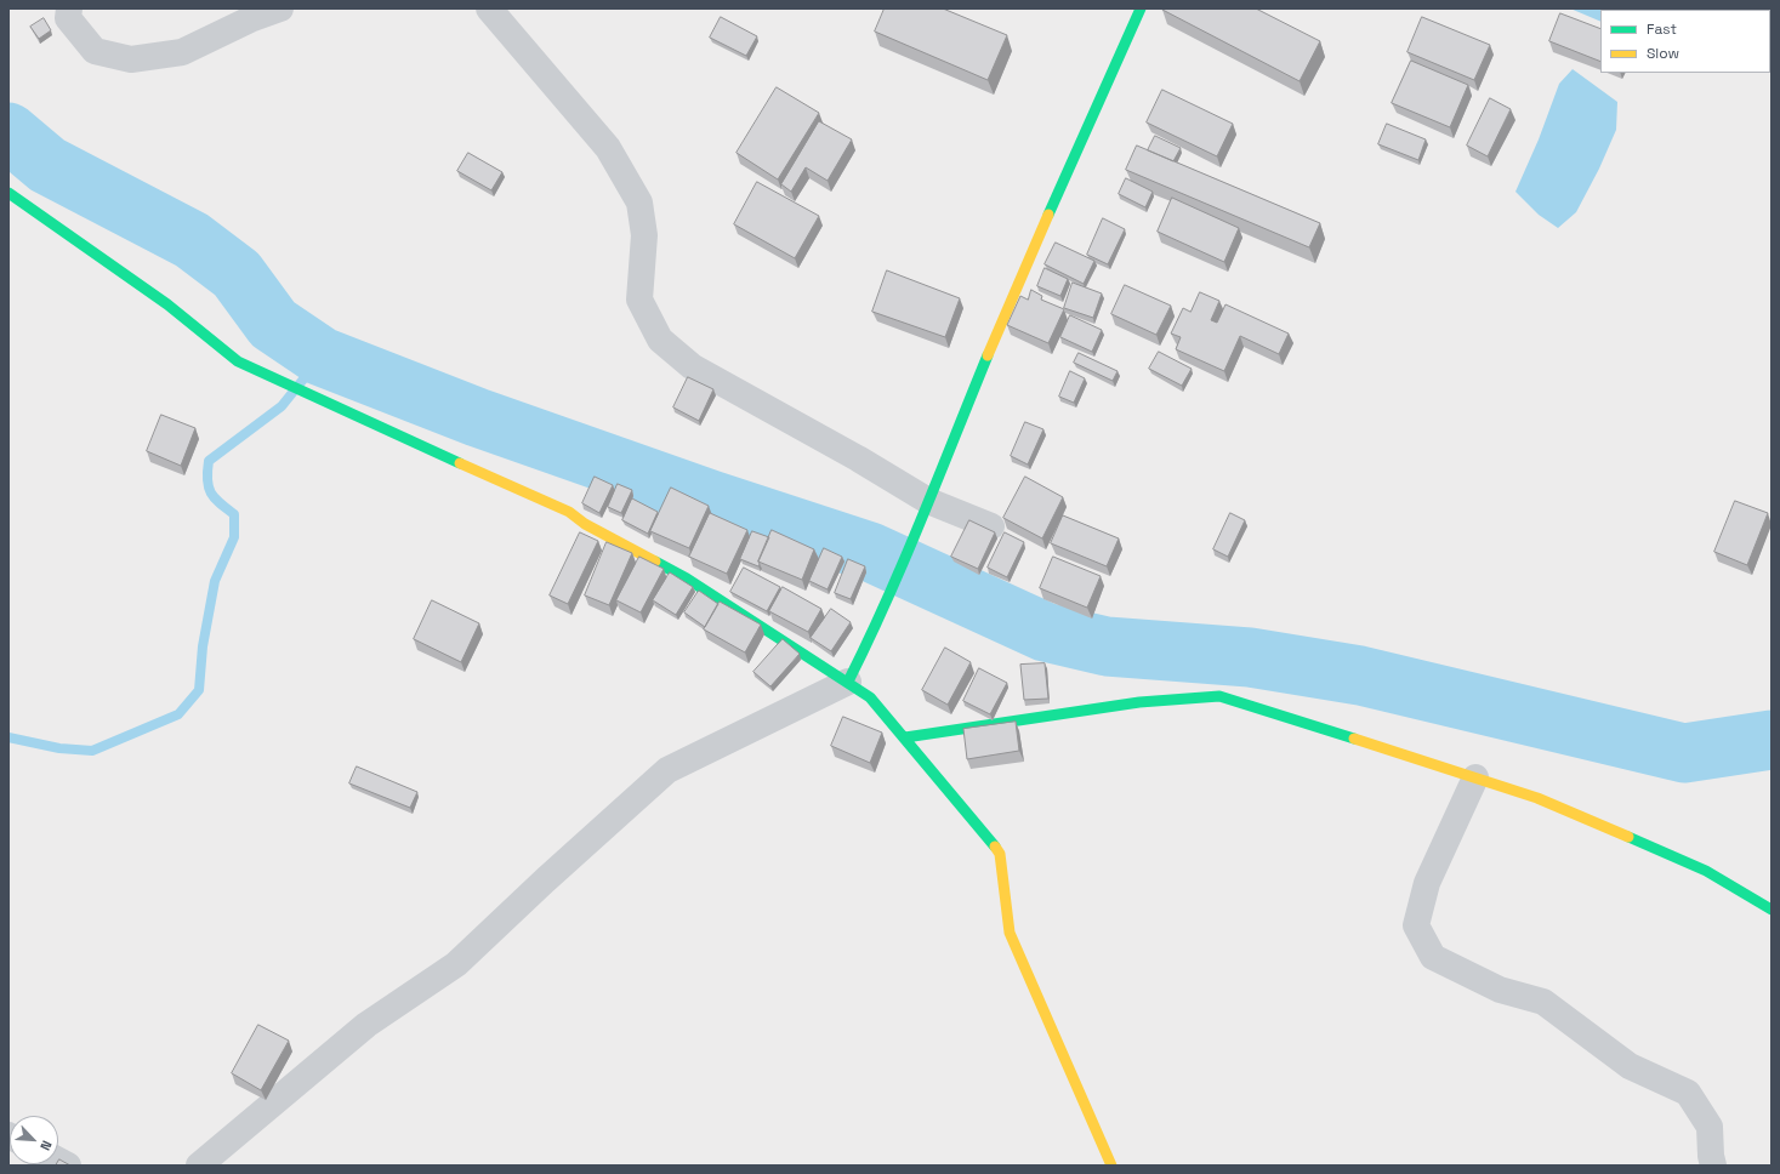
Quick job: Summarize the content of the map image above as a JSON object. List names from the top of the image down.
{
  "legend": ["Fast", "Slow"],
  "north": "bottom right"
}
